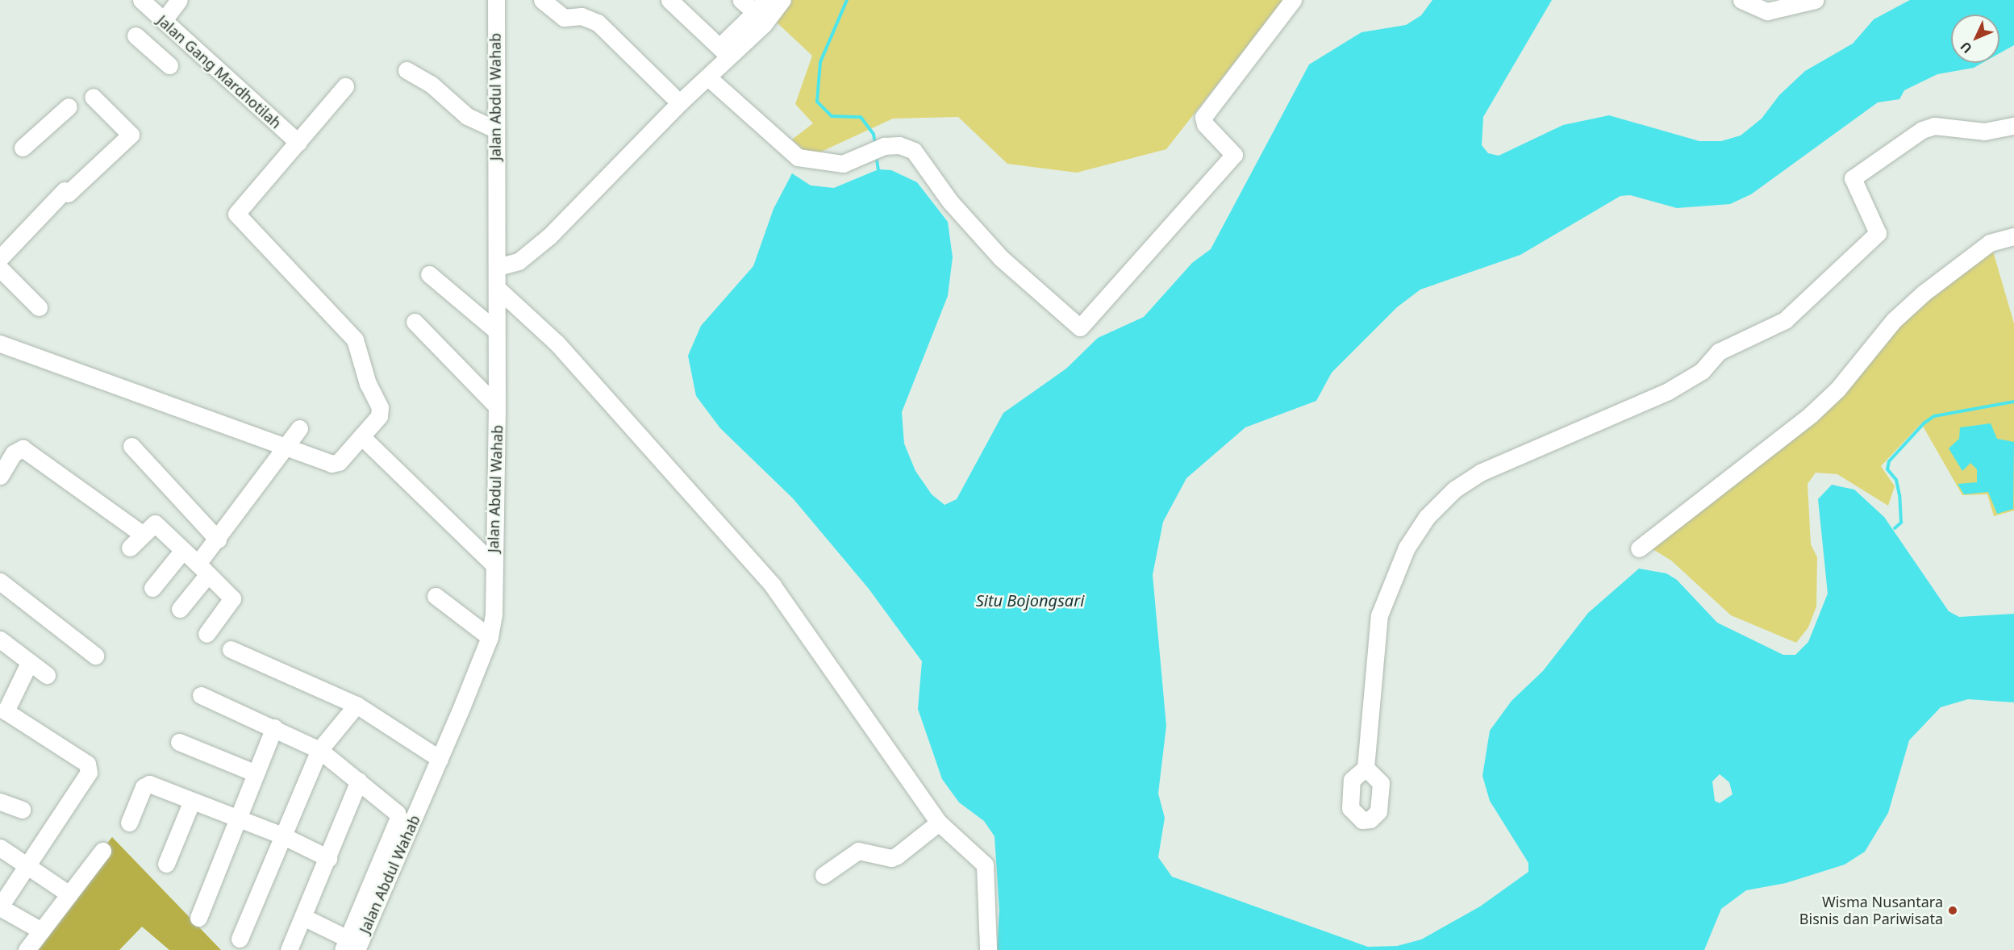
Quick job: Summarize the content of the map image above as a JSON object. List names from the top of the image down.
{
  "streets": {
    "street": ["Jalan Gang Mardhotilah", "Jalan Abdul Wahab"]
  },
  "water": ["Situ Bojongsari"],
  "places": ["Wisma Nusantara Bisnis dan Pariwisata"],
  "north": "bottom left"
}
